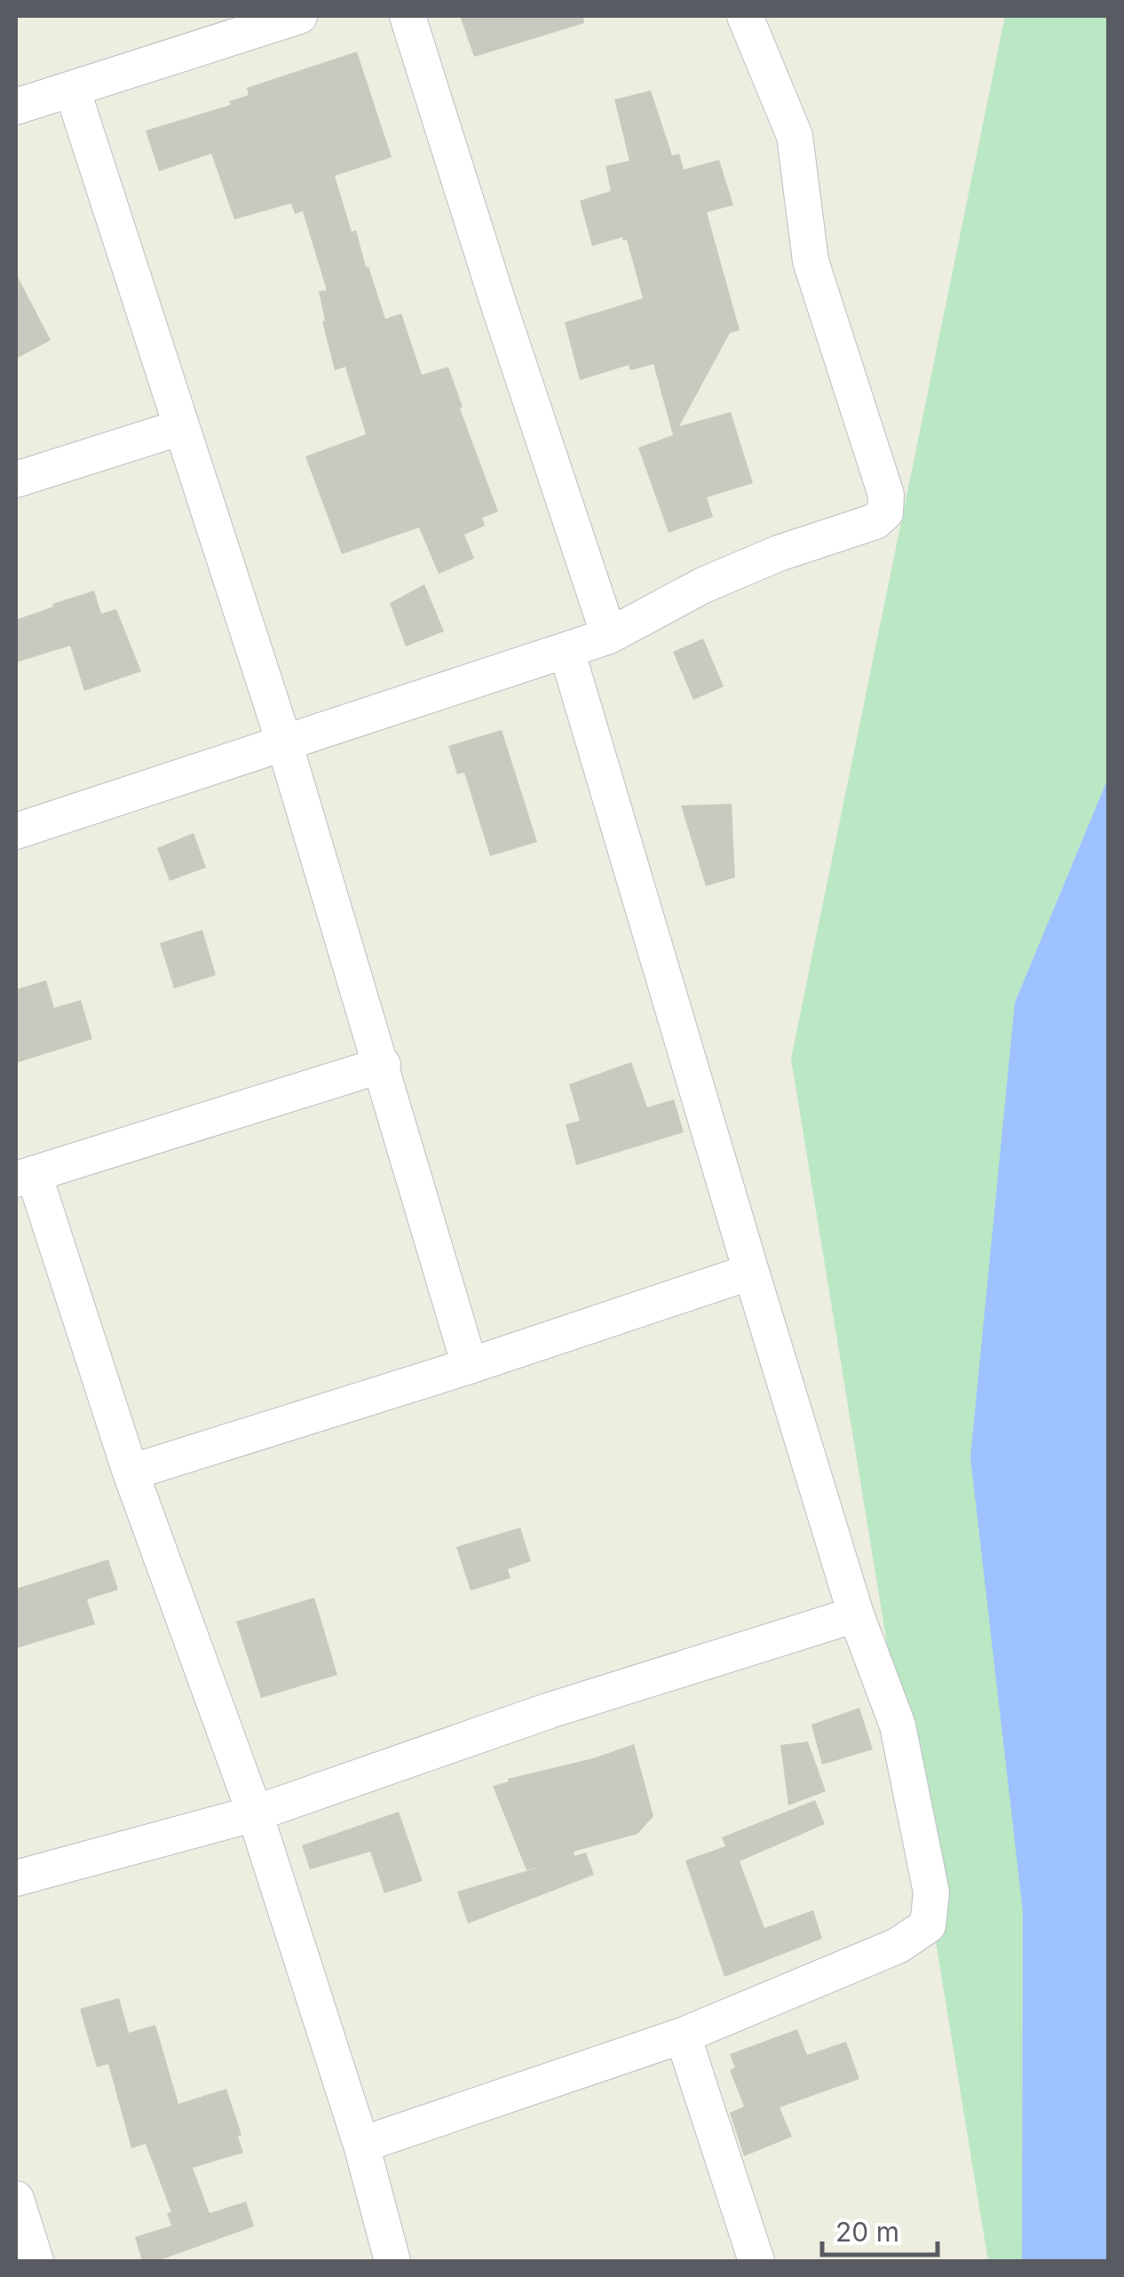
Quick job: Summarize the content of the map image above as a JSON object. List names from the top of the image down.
{
  "scale_bar": "20 m"
}
